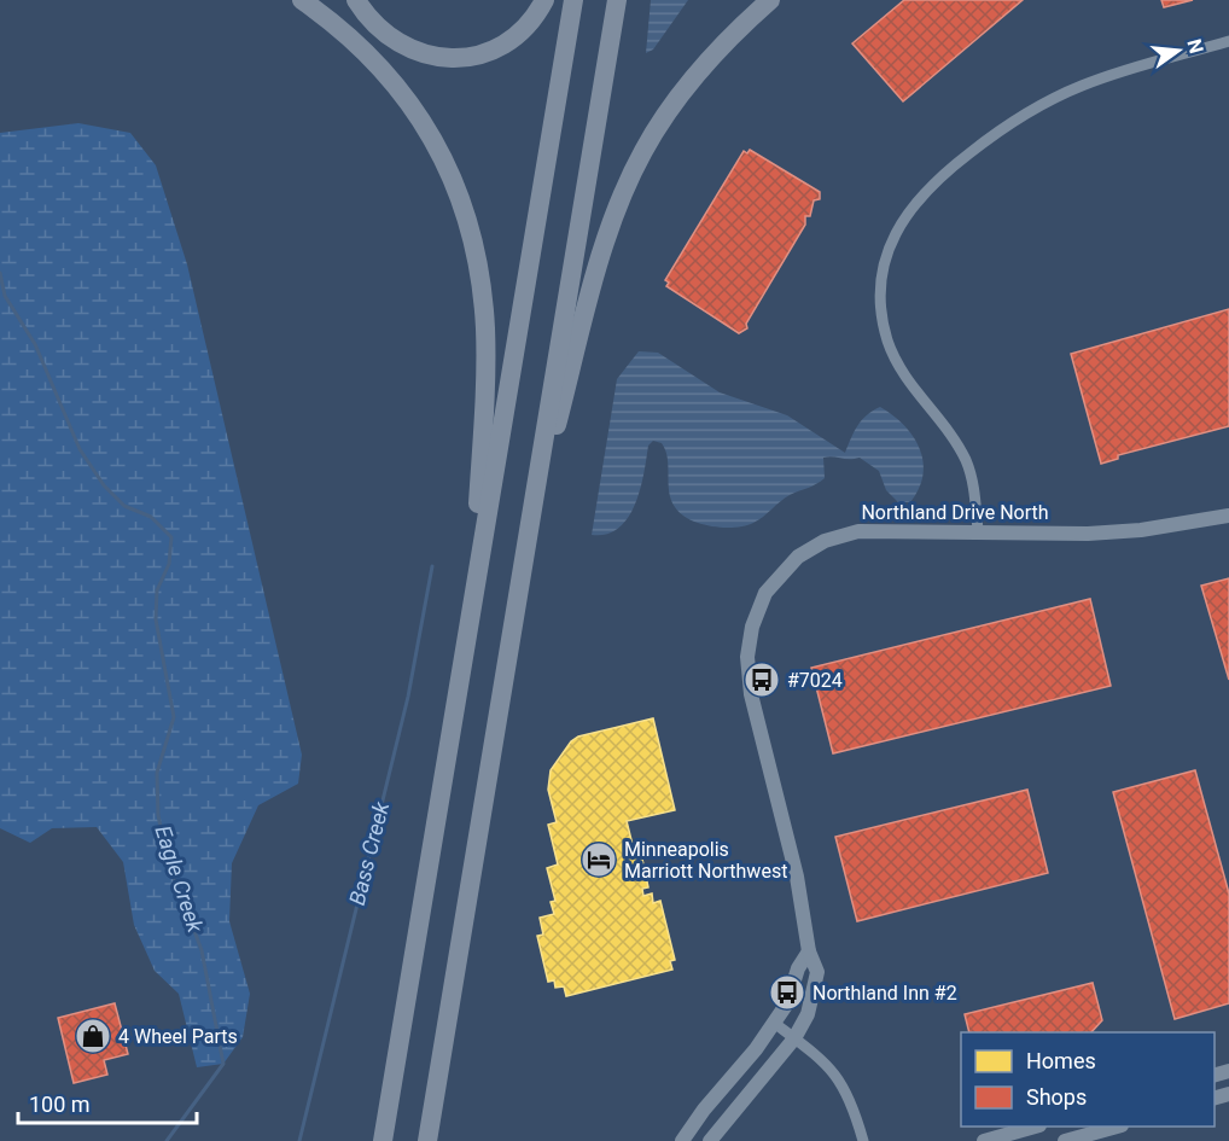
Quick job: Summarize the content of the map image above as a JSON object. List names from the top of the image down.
{
  "streets": {
    "street": ["Northland Drive North"]
  },
  "water": ["Bass Creek", "Eagle Creek"],
  "places": {
    "bus stop": ["#7024", "Northland Inn #2"],
    "hotel": ["Minneapolis Marriott Northwest"],
    "shop": ["4 Wheel Parts"]
  },
  "legend": ["Homes", "Shops"],
  "scale_bar": "100 m",
  "north": "right"
}
